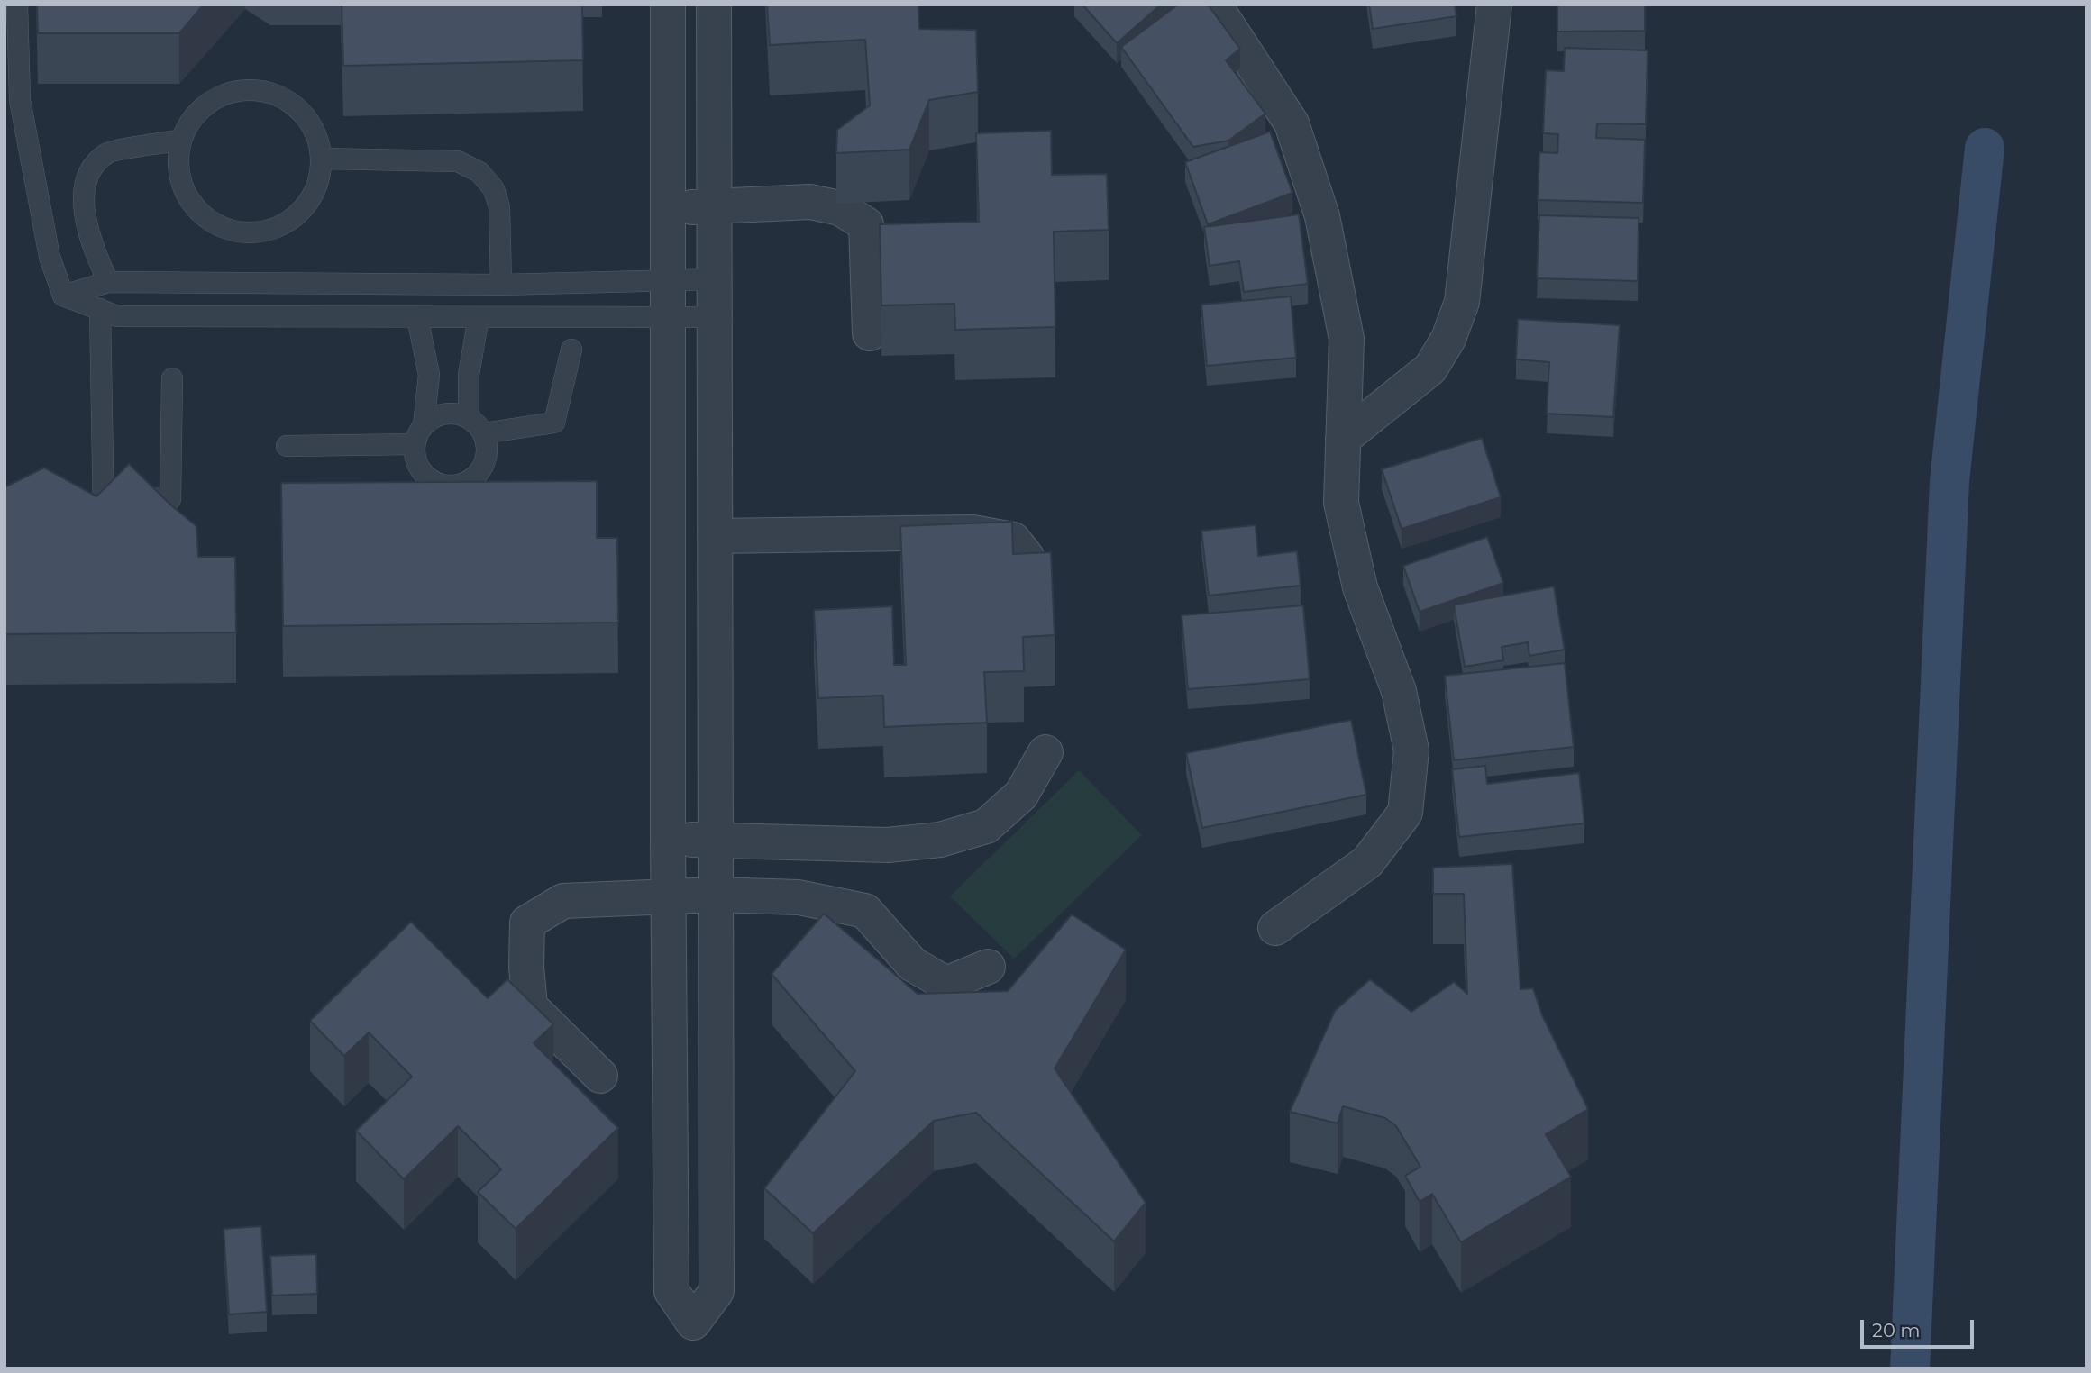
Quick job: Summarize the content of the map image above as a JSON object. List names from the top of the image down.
{
  "scale_bar": "20 m"
}
